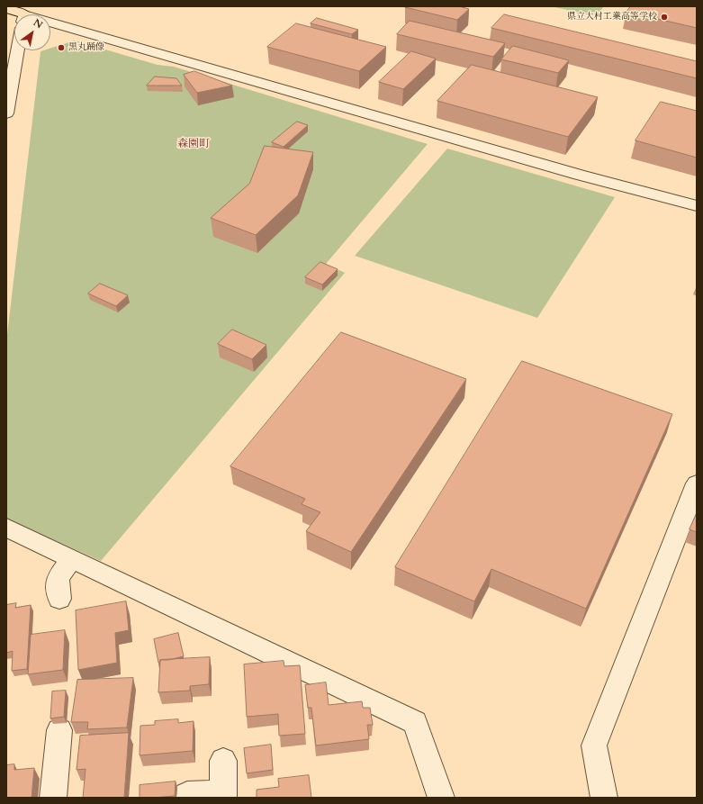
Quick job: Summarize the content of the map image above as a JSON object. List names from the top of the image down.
{
  "districts": ["森園町"],
  "places": ["県立大村工業高等学校", "黒丸踊像"],
  "north": "top right"
}
